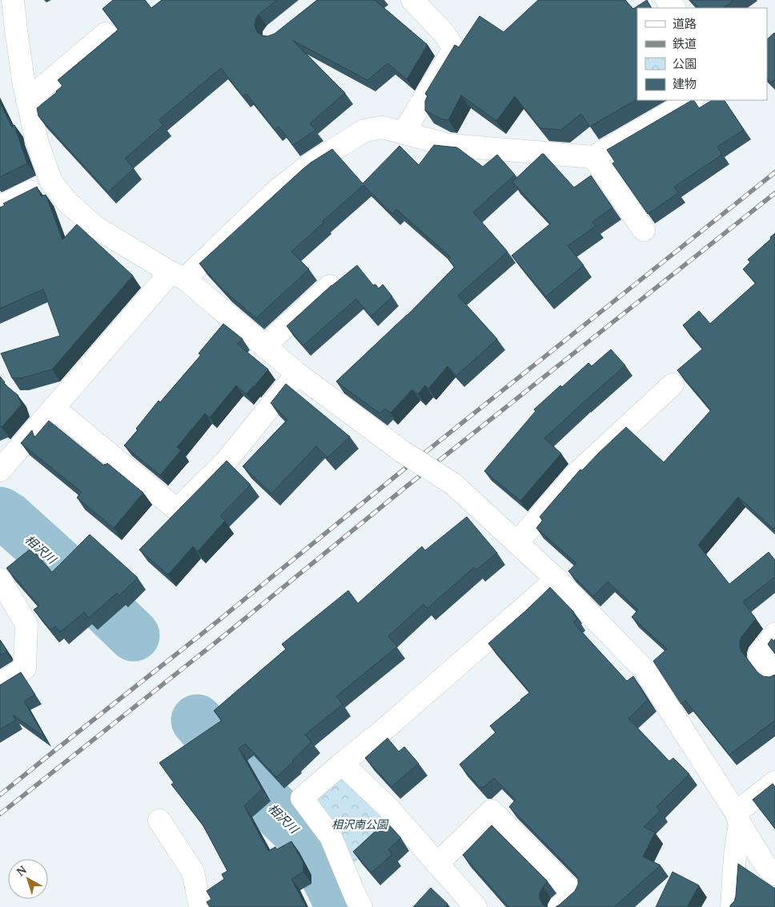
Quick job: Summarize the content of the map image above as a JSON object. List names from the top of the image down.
{
  "water": ["相沢川"],
  "parks": ["相沢南公園"],
  "legend": [
    "道路",
    "鉄道",
    "公園",
    "建物"
  ],
  "north": "top left"
}
